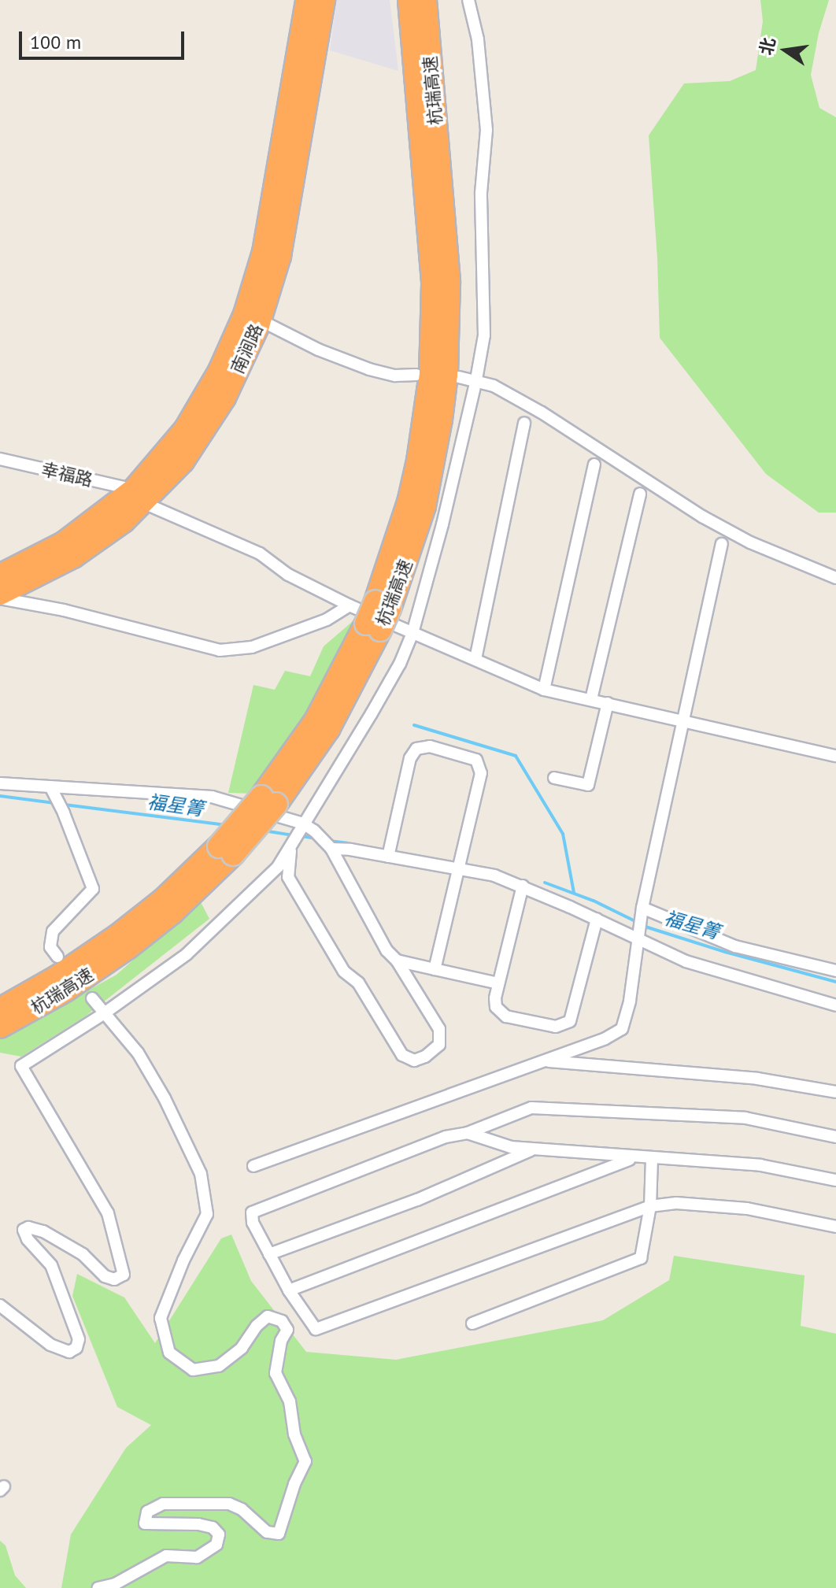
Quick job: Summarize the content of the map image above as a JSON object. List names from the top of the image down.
{
  "streets": {
    "highway": ["杭瑞高速", "南涧路"],
    "street": ["幸福路"]
  },
  "crossings": [
    ["南涧路", "幸福路"]
  ],
  "water": ["福星箐"],
  "scale_bar": "100 m",
  "north": "left"
}
